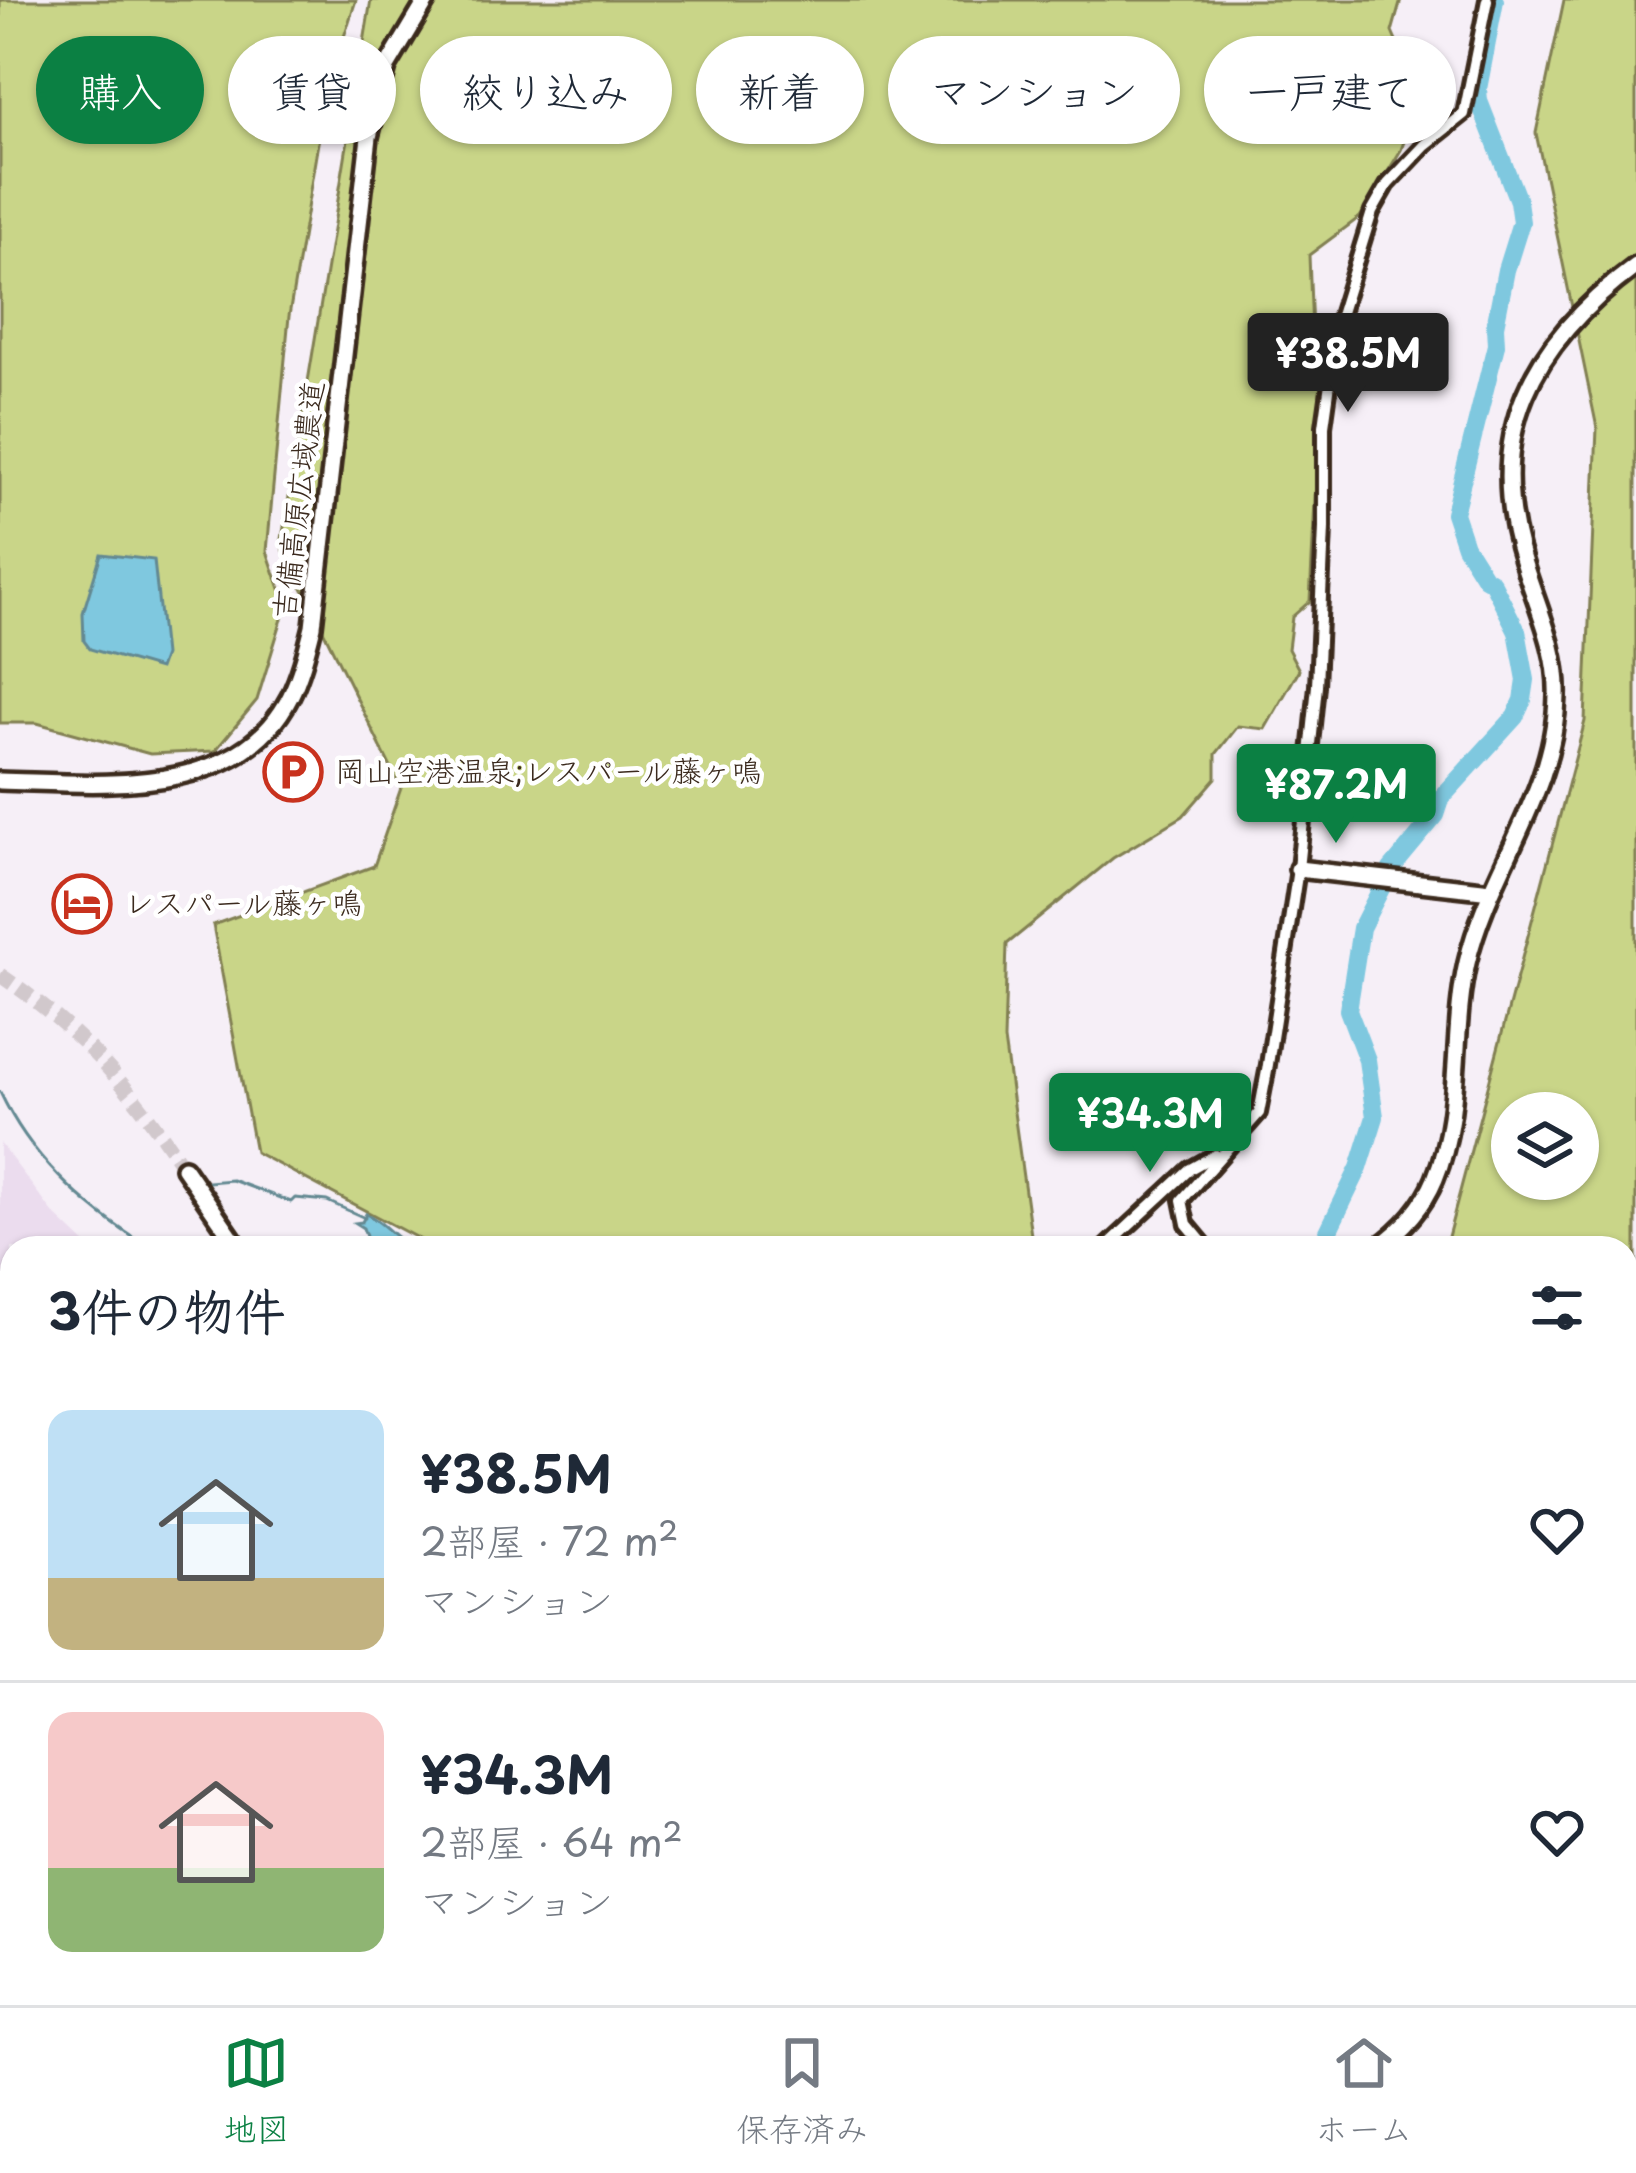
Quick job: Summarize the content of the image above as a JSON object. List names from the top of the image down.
{
  "streets": {
    "street": ["吉備高原広域農道"]
  },
  "places": {
    "parking": ["岡山空港温泉;レスパール藤ヶ鳴"],
    "hotel": ["レスパール藤ヶ鳴"]
  },
  "page": {
    "chip": [
      "購入",
      "賃貸",
      "絞り込み",
      "新着",
      "マンション",
      "一戸建て"
    ],
    "price": ["¥38.5M", "¥87.2M", "¥34.3M"],
    "heading": "3件の物件",
    "list": [
      {
        "name": "¥38.5M",
        "note": "2部屋 · 72 m² · マンション"
      },
      {
        "name": "¥34.3M",
        "note": "2部屋 · 64 m² · マンション"
      }
    ],
    "tabs": ["地図", "保存済み", "ホーム"]
  }
}
